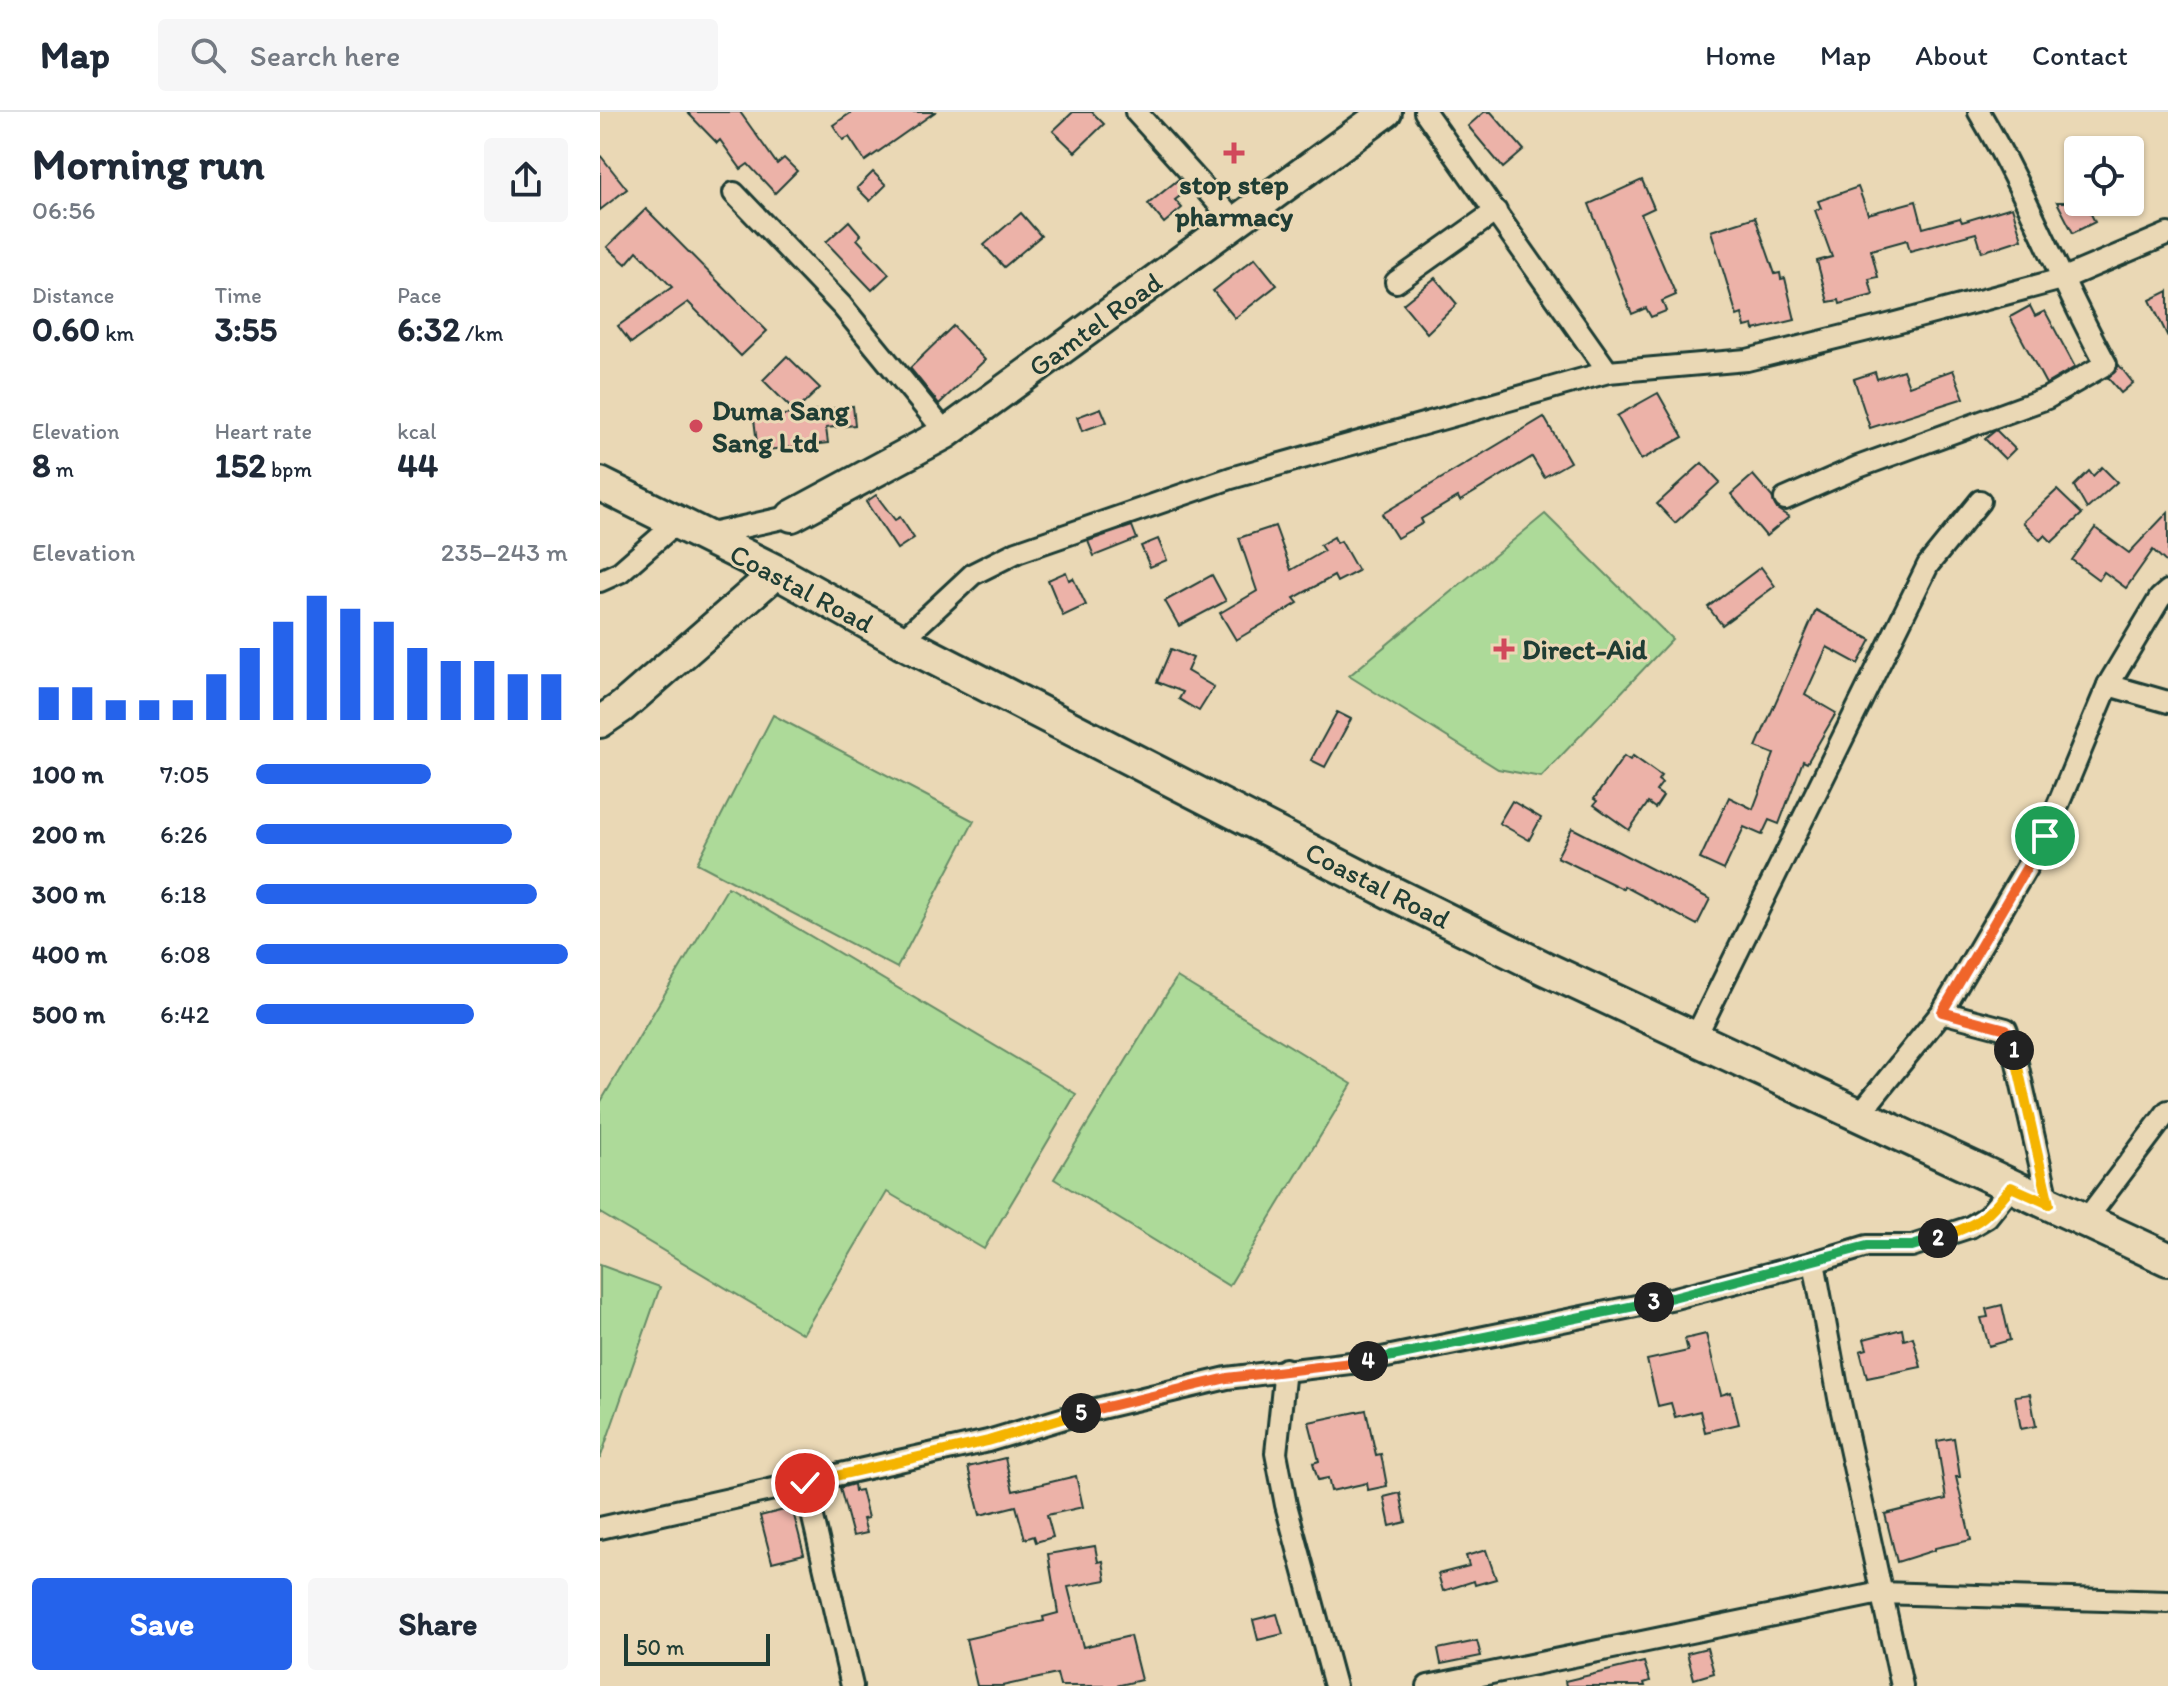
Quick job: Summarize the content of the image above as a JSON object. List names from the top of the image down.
{
  "streets": {
    "main road": ["Coastal Road"],
    "street": ["Gamtel Road"]
  },
  "places": {
    "health": ["stop step pharmacy", "Direct-Aid"],
    "other": ["Duma Sang Sang Ltd"]
  },
  "scale_bar": "50 m",
  "page": {
    "header": "Map",
    "search": "Search here",
    "nav": [
      "Home",
      "Map",
      "About",
      "Contact"
    ],
    "heading": ["Morning run", "06:56"],
    "stats": [
      ["Distance", "0.60 km"],
      ["Time", "3:55"],
      ["Pace", "6:32 /km"],
      ["Elevation", "8 m"],
      ["Heart rate", "152 bpm"],
      ["kcal", "44"]
    ],
    "chart": ["Elevation", "235–243 m"],
    "list": [
      {
        "name": "100 m",
        "note": "7:05"
      },
      {
        "name": "200 m",
        "note": "6:26"
      },
      {
        "name": "300 m",
        "note": "6:18"
      },
      {
        "name": "400 m",
        "note": "6:08"
      },
      {
        "name": "500 m",
        "note": "6:42"
      }
    ],
    "pins": [
      "1",
      "2",
      "3",
      "4",
      "5"
    ],
    "buttons": ["Save", "Share"],
    "scale": "50 m"
  }
}
